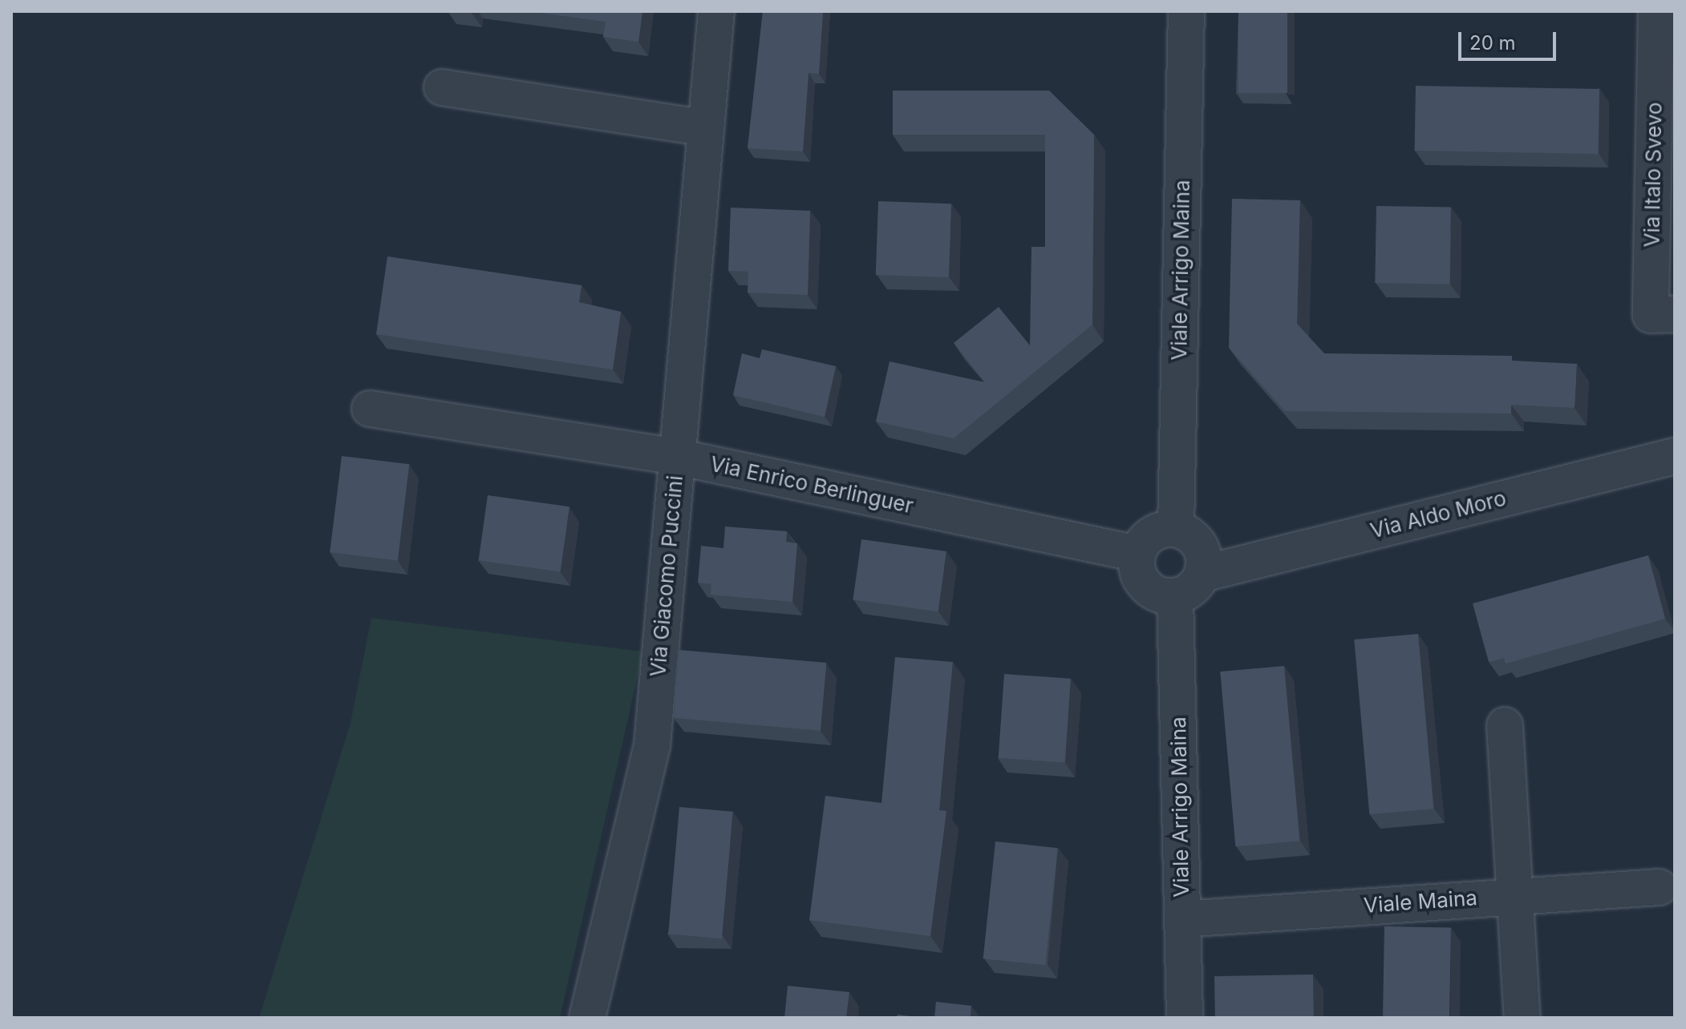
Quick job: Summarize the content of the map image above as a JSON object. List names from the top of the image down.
{
  "streets": {
    "street": [
      "Via Italo Svevo",
      "Viale Arrigo Maina",
      "Via Enrico Berlinguer",
      "Via Aldo Moro",
      "Via Giacomo Puccini",
      "Viale Maina"
    ]
  },
  "crossings": [
    ["Viale Arrigo Maina", "Via Enrico Berlinguer"],
    ["Viale Arrigo Maina", "Via Aldo Moro"],
    ["Viale Arrigo Maina", "Viale Maina"],
    ["Via Enrico Berlinguer", "Via Aldo Moro"],
    ["Via Enrico Berlinguer", "Via Giacomo Puccini"]
  ],
  "scale_bar": "20 m"
}
